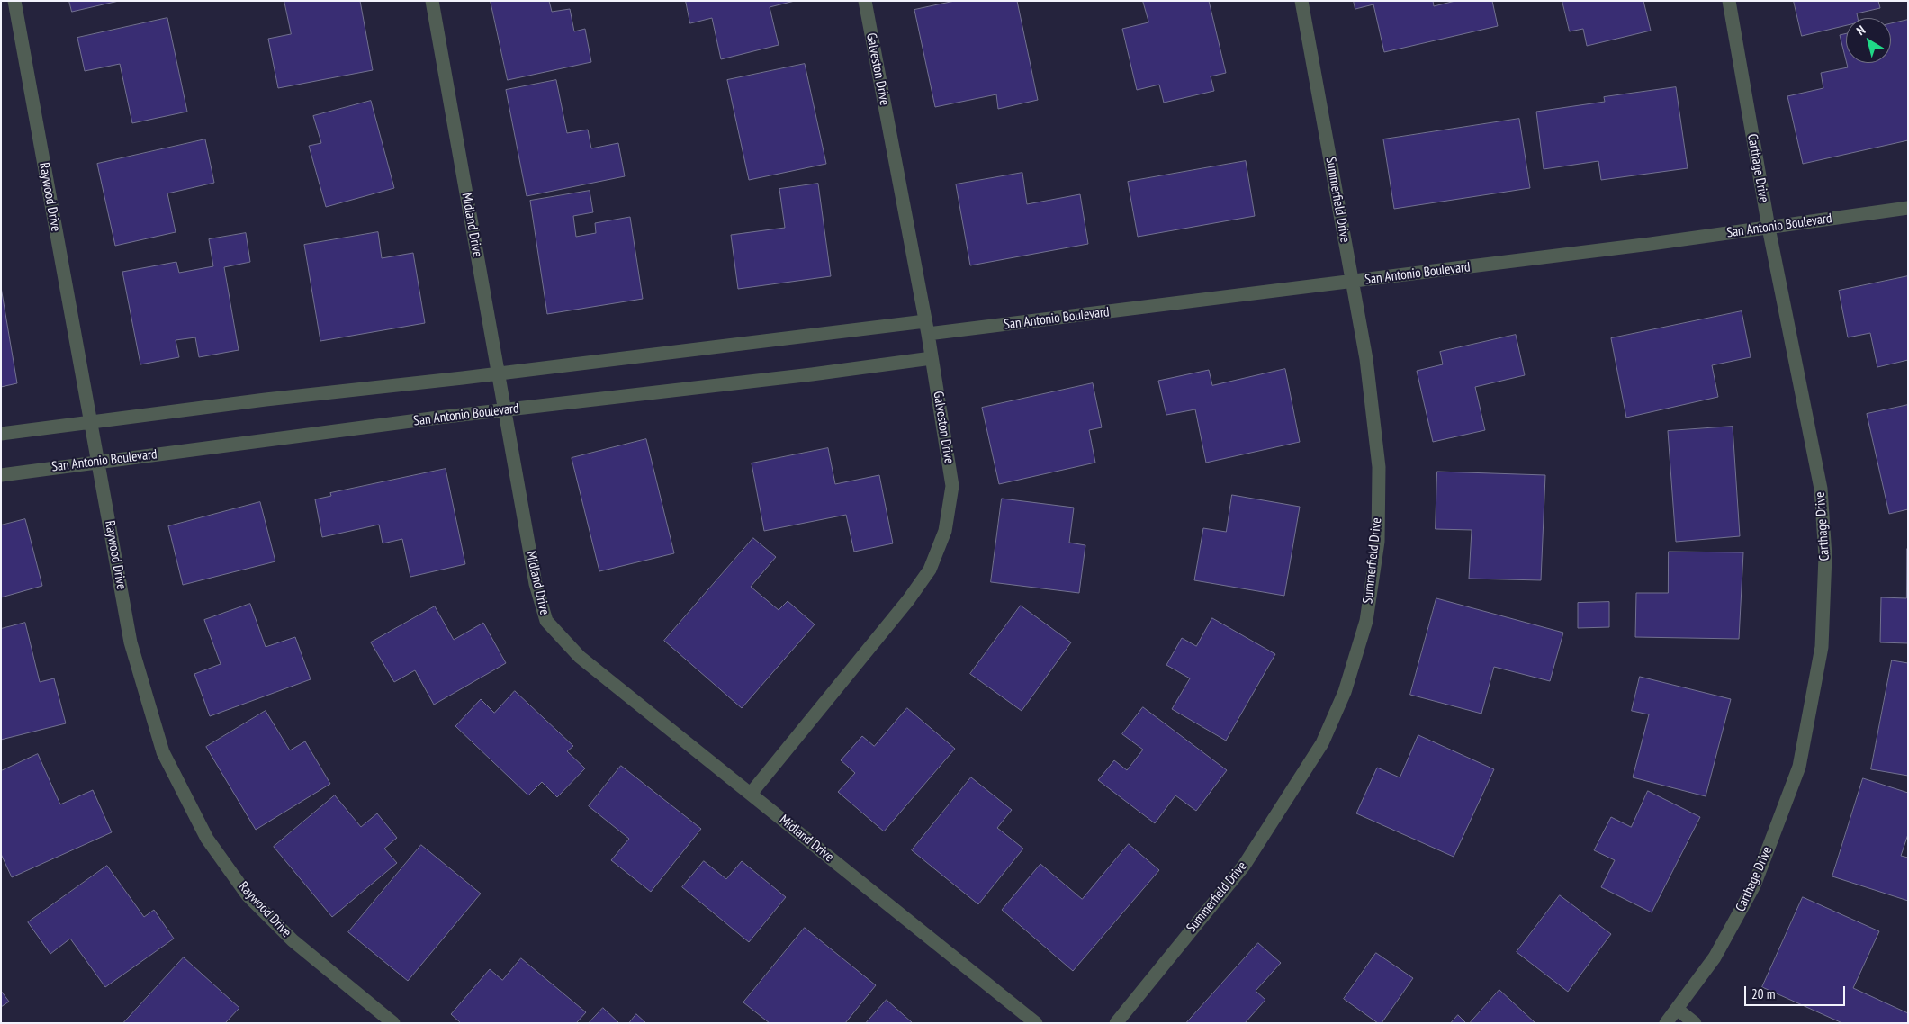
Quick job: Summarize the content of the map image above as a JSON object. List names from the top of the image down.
{
  "streets": {
    "street": [
      "Galveston Drive",
      "Carthage Drive",
      "Raywood Drive",
      "Summerfield Drive",
      "Midland Drive",
      "San Antonio Boulevard"
    ]
  },
  "crossings": [
    ["Galveston Drive", "Midland Drive"],
    ["Galveston Drive", "San Antonio Boulevard"],
    ["Carthage Drive", "San Antonio Boulevard"],
    ["Raywood Drive", "San Antonio Boulevard"],
    ["Summerfield Drive", "San Antonio Boulevard"],
    ["Midland Drive", "San Antonio Boulevard"]
  ],
  "scale_bar": "20 m",
  "north": "top left"
}
